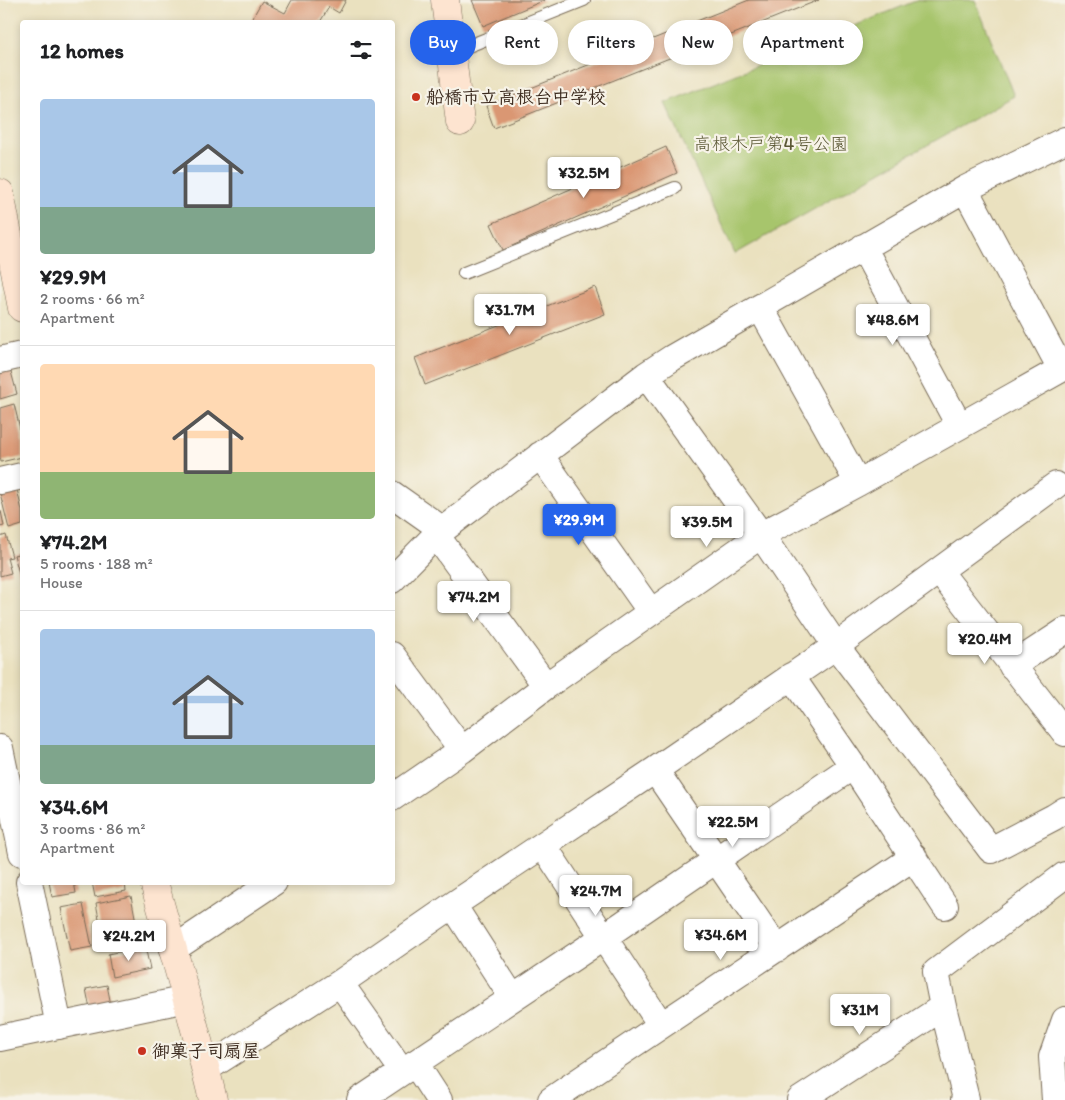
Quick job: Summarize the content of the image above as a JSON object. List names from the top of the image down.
{
  "parks": ["高根木戸第4号公園"],
  "places": ["船橋市立高根台中学校", "御菓子司扇屋"],
  "page": {
    "chip": [
      "Buy",
      "Rent",
      "Filters",
      "New",
      "Apartment"
    ],
    "heading": "12 homes",
    "list": [
      {
        "name": "¥29.9M",
        "note": "2 rooms · 66 m² · Apartment"
      },
      {
        "name": "¥74.2M",
        "note": "5 rooms · 188 m² · House"
      },
      {
        "name": "¥34.6M",
        "note": "3 rooms · 86 m² · Apartment"
      }
    ],
    "price": [
      "¥32.5M",
      "¥31.7M",
      "¥48.6M",
      "¥29.9M",
      "¥39.5M",
      "¥74.2M",
      "¥20.4M",
      "¥22.5M",
      "¥24.7M",
      "¥34.6M",
      "¥24.2M",
      "¥31M"
    ]
  }
}
